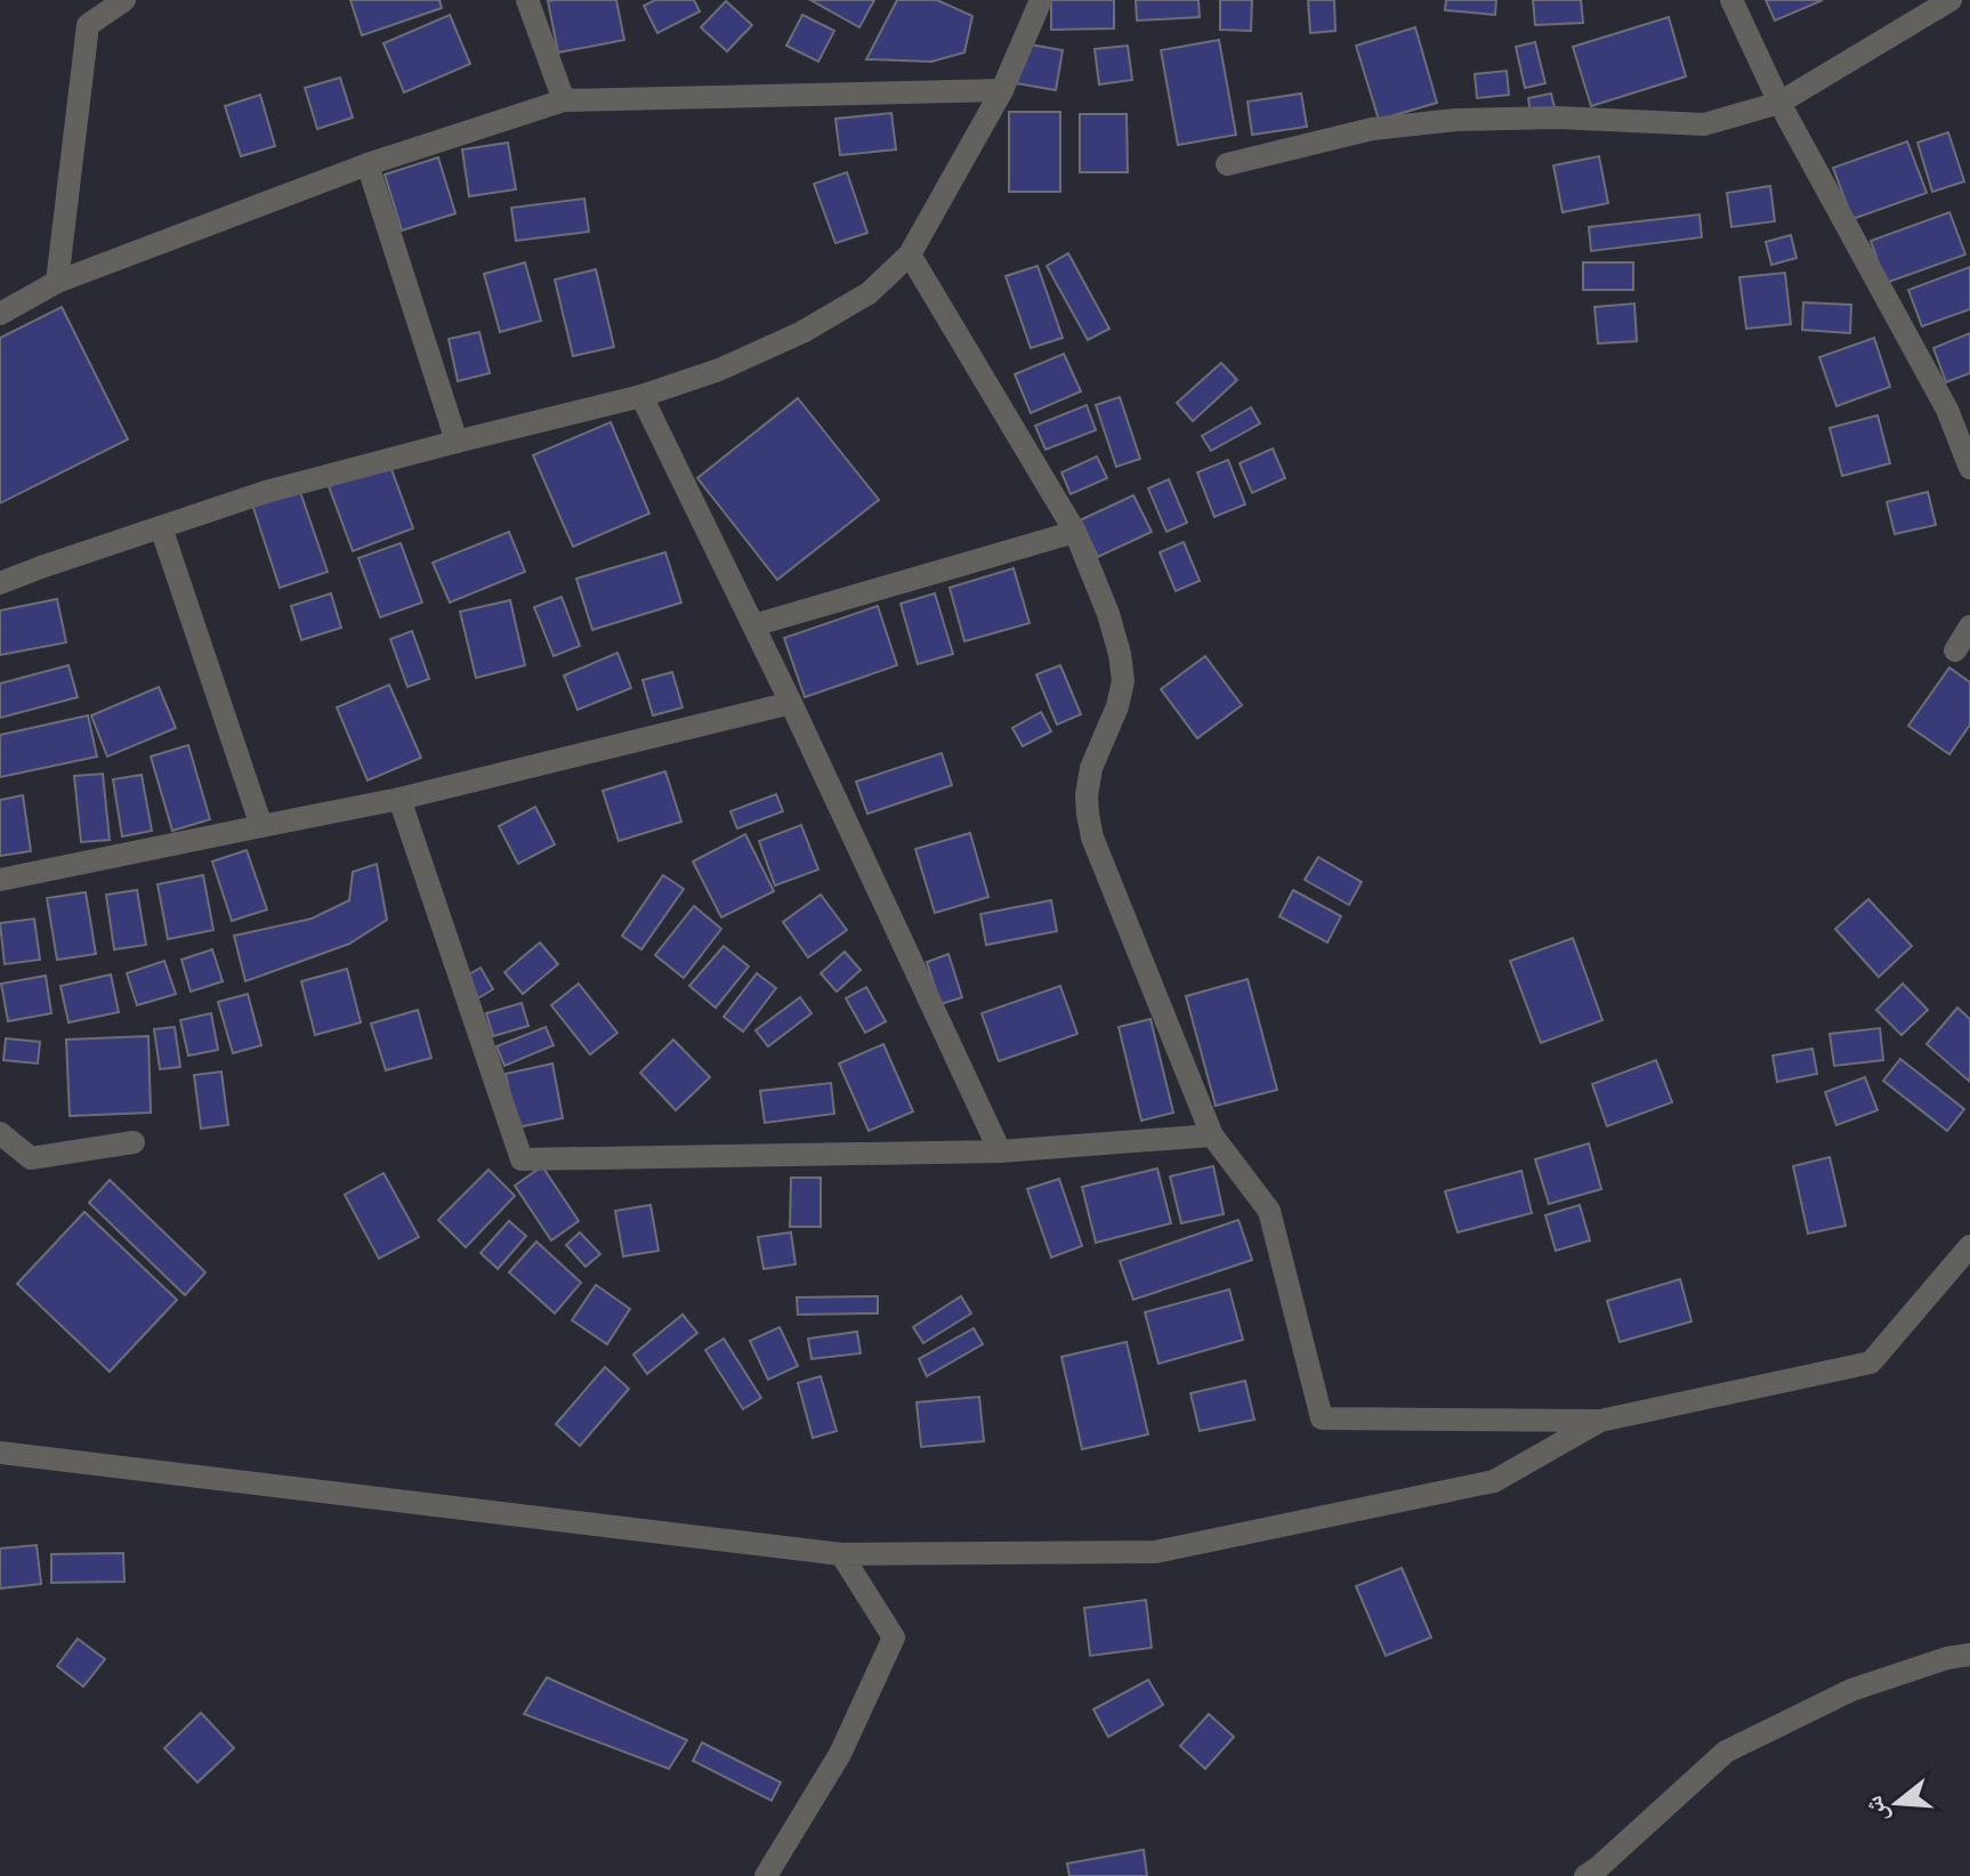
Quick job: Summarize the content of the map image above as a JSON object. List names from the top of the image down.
{
  "north": "left"
}
